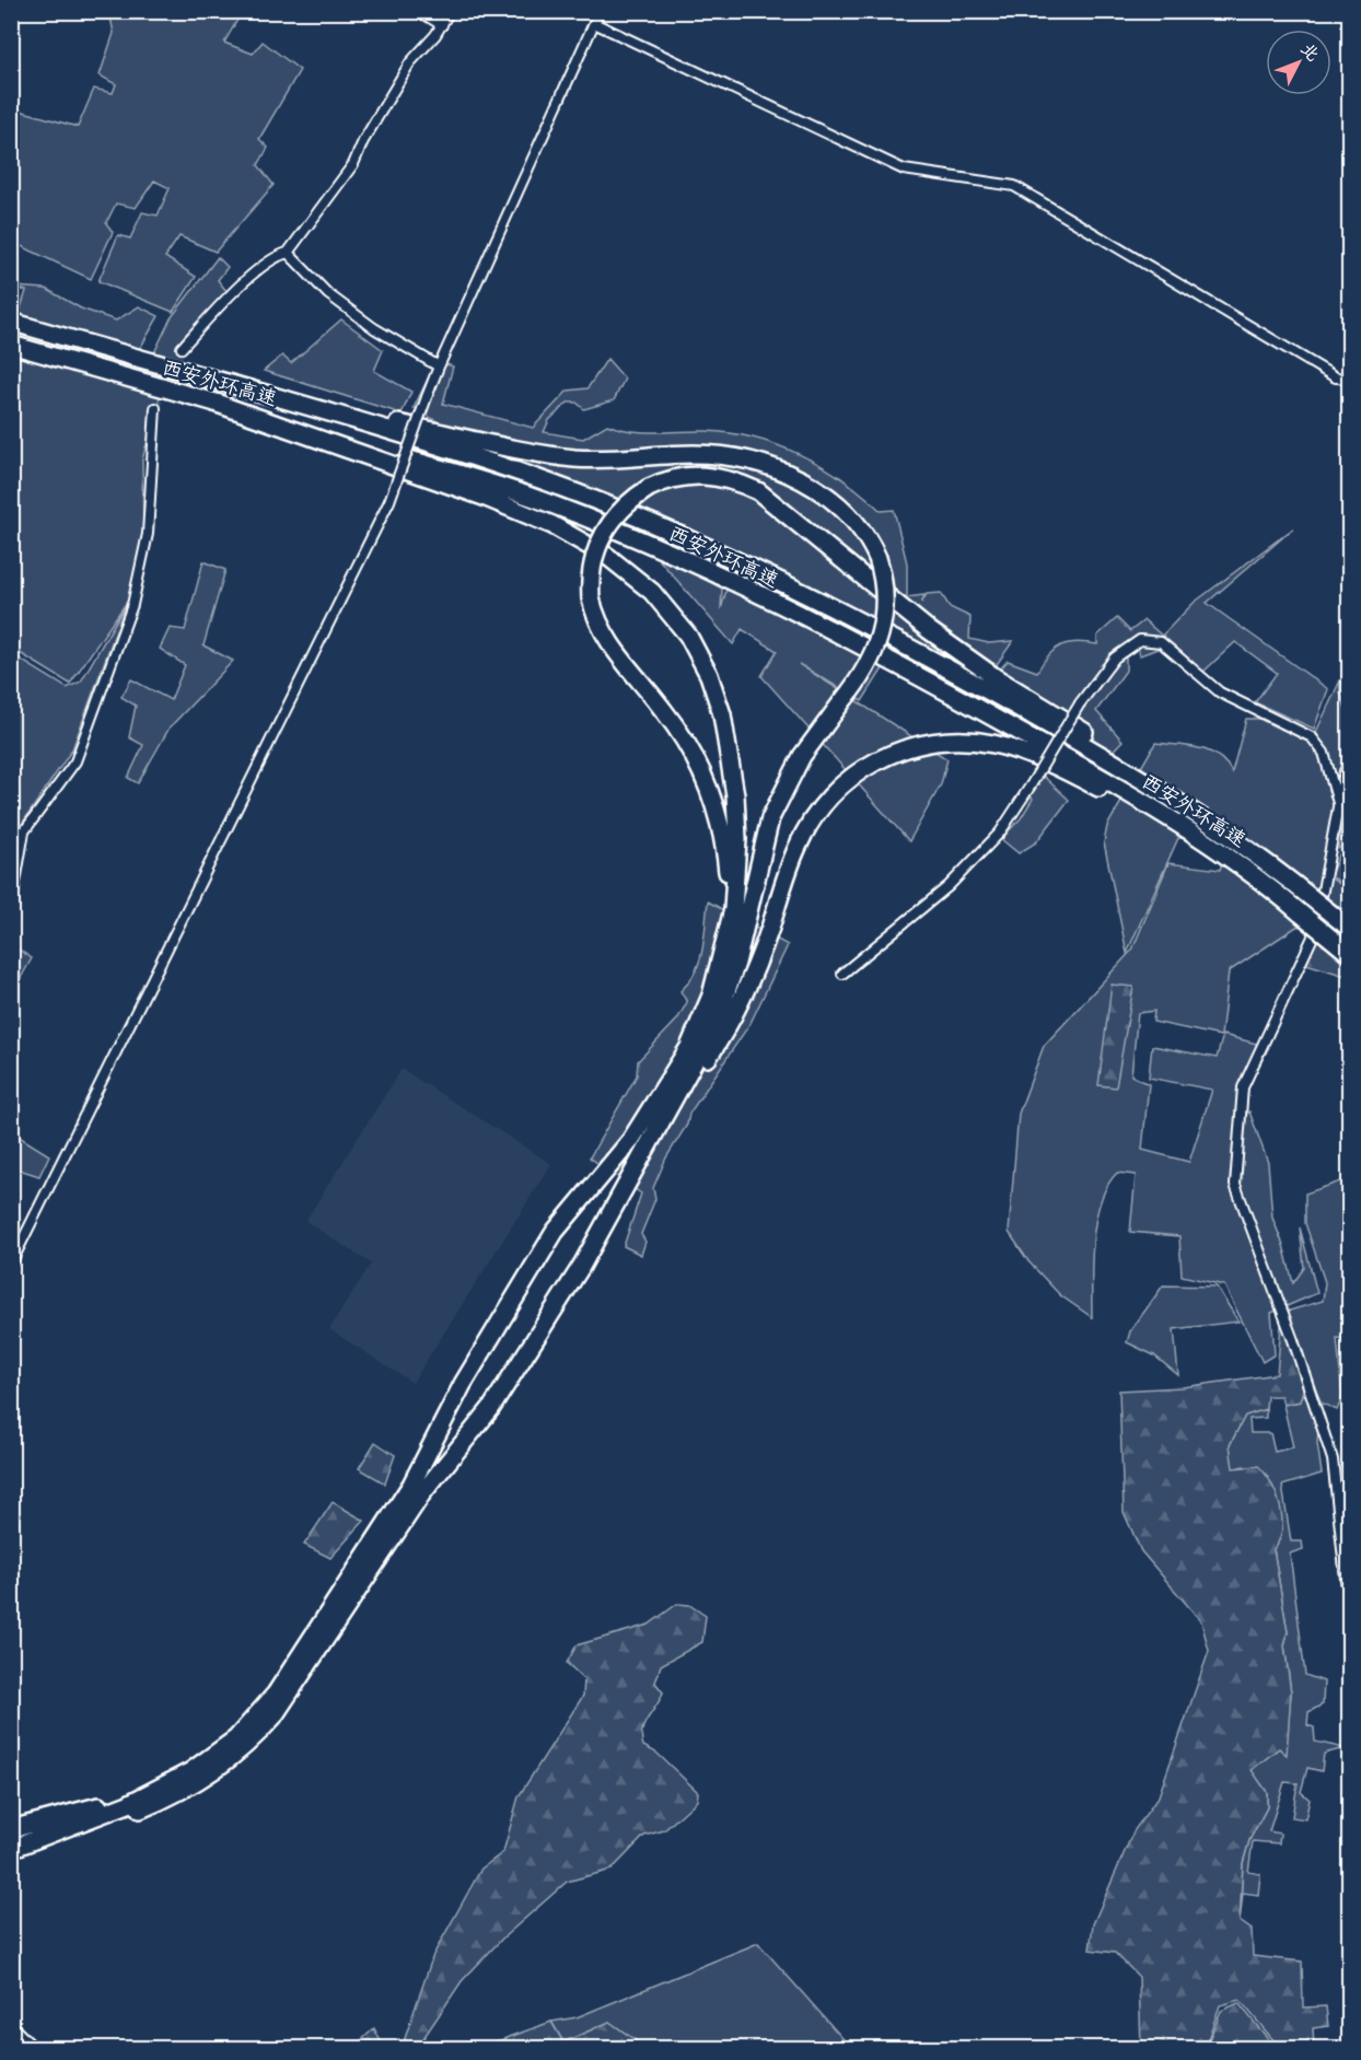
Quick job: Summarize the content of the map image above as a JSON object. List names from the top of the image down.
{
  "streets": {
    "highway": ["西安外环高速"]
  },
  "north": "top right"
}
